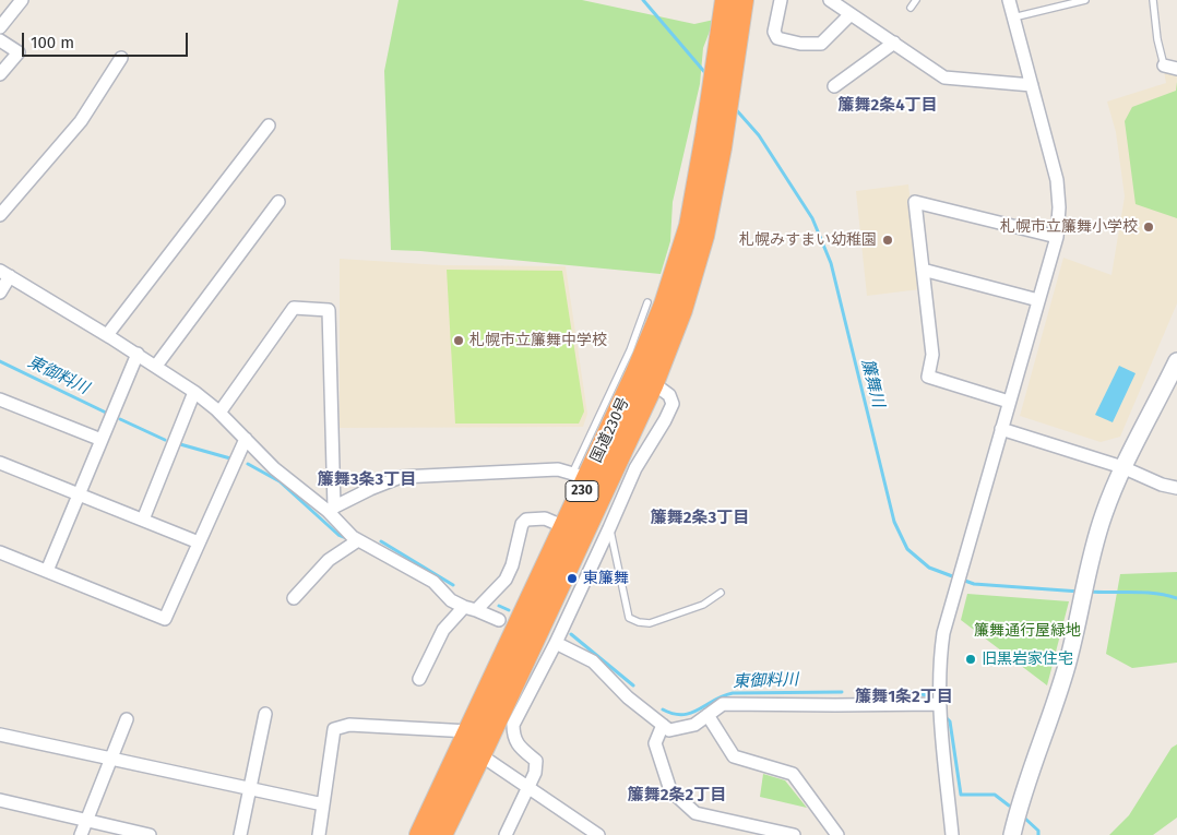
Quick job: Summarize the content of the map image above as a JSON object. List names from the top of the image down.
{
  "streets": {
    "highway": ["国道230号", "230"]
  },
  "districts": [
    "簾舞2条4丁目",
    "簾舞3条3丁目",
    "簾舞2条3丁目",
    "簾舞1条2丁目",
    "簾舞2条2丁目"
  ],
  "water": ["東御料川", "簾舞川"],
  "parks": ["簾舞通行屋緑地"],
  "places": [
    "札幌市立簾舞小学校",
    "札幌みすまい幼稚園",
    "札幌市立簾舞中学校",
    "東簾舞",
    "旧黒岩家住宅"
  ],
  "scale_bar": "100 m"
}
